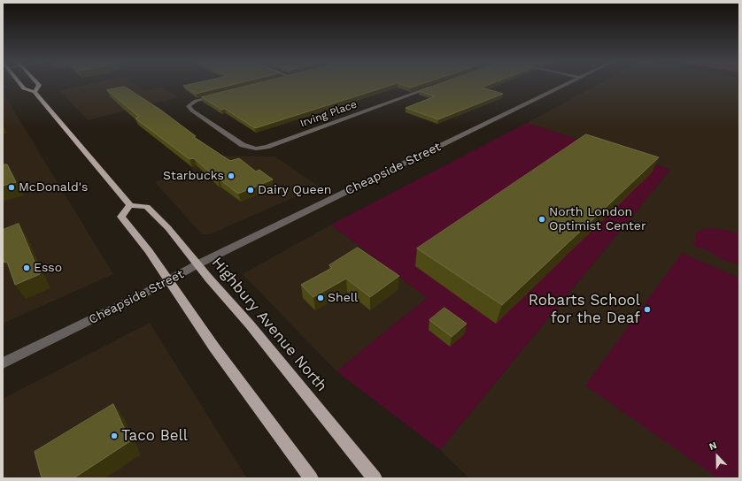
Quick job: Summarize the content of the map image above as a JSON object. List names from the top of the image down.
{
  "streets": {
    "main road": ["Highbury Avenue North"],
    "street": ["Irving Place", "Cheapside Street"]
  },
  "crossings": [
    ["Cheapside Street", "Highbury Avenue North"]
  ],
  "places": [
    "Starbucks",
    "McDonald's",
    "Dairy Queen",
    "North London Optimist Center",
    "Esso",
    "Shell",
    "Robarts School for the Deaf",
    "Taco Bell"
  ],
  "north": "top"
}
